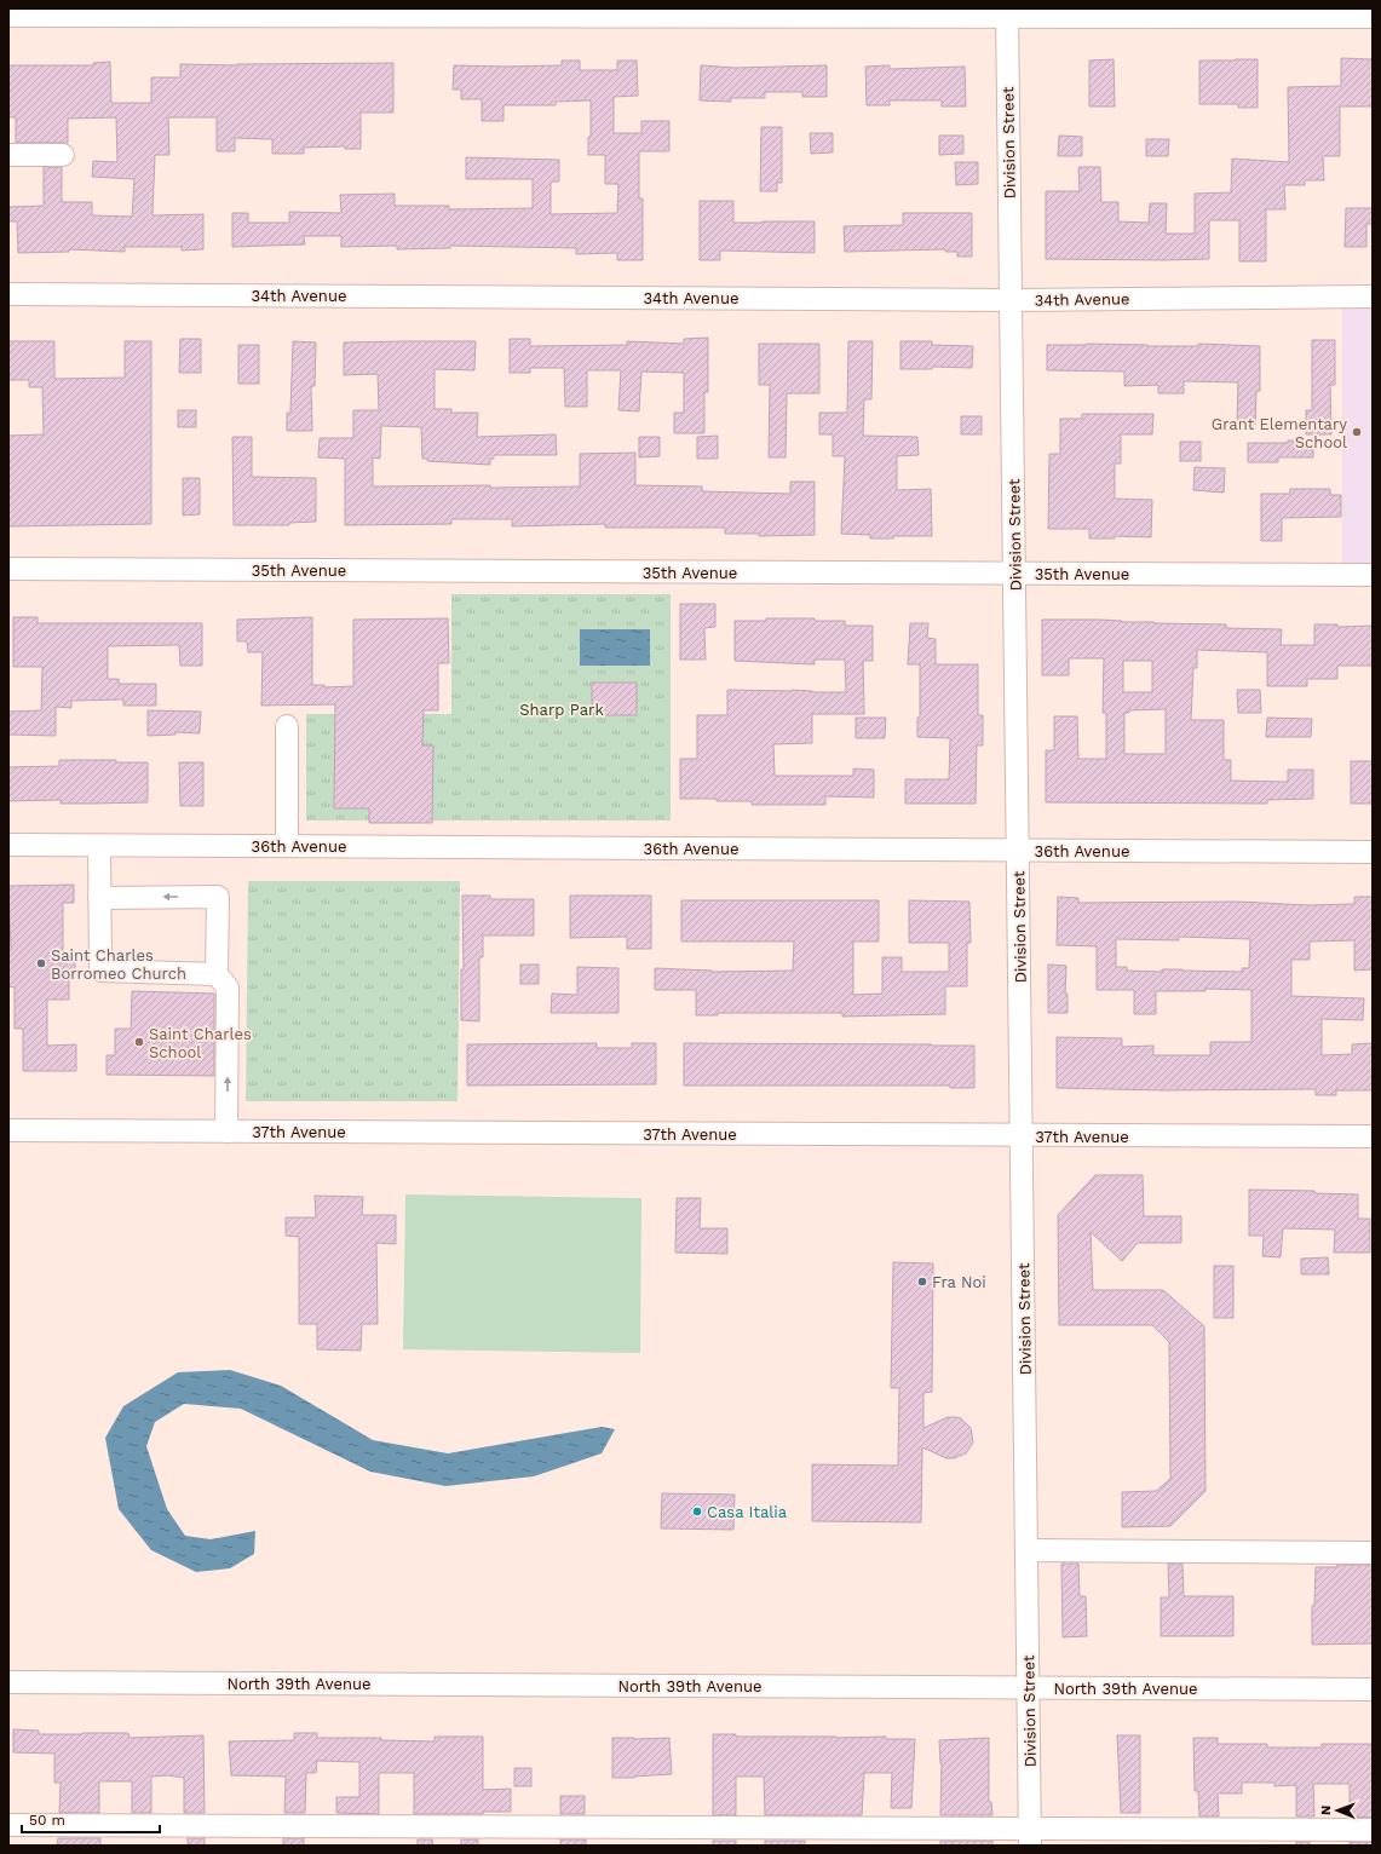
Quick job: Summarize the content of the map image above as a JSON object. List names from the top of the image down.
{
  "streets": {
    "street": [
      "Division Street",
      "34th Avenue",
      "35th Avenue",
      "36th Avenue",
      "37th Avenue",
      "North 39th Avenue"
    ]
  },
  "crossings": [
    ["Division Street", "34th Avenue"],
    ["Division Street", "35th Avenue"],
    ["Division Street", "36th Avenue"],
    ["Division Street", "37th Avenue"],
    ["Division Street", "North 39th Avenue"]
  ],
  "parks": ["Sharp Park"],
  "places": [
    "Grant Elementary School",
    "Saint Charles Borromeo Church",
    "Saint Charles School",
    "Fra Noi",
    "Casa Italia"
  ],
  "scale_bar": "50 m",
  "north": "left"
}
